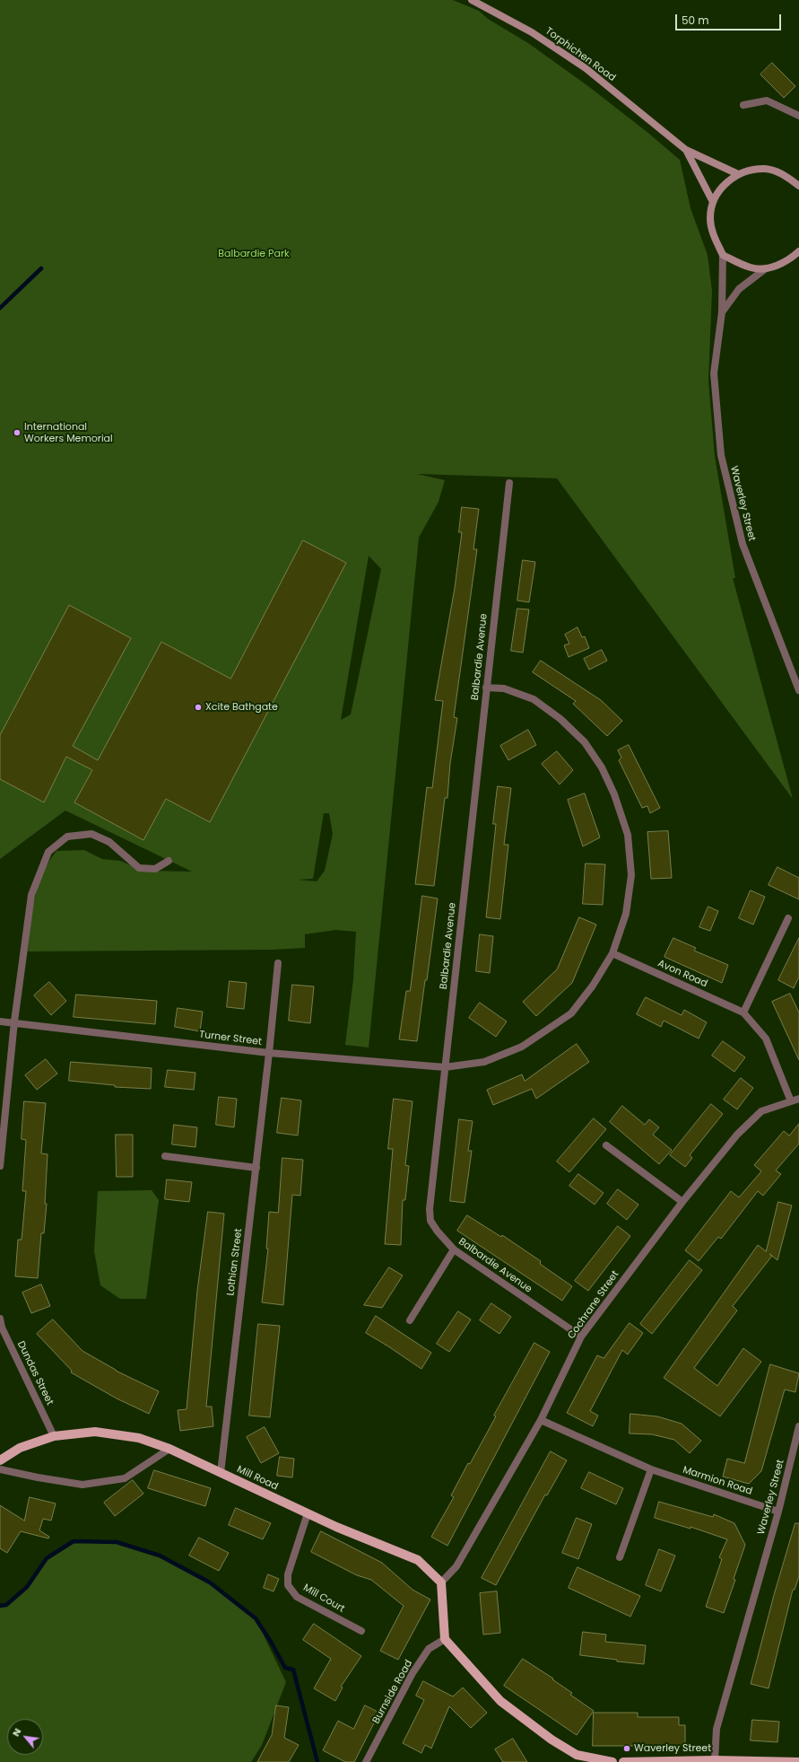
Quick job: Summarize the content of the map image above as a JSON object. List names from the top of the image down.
{
  "streets": {
    "main road": ["Torphichen Road", "Mill Road"],
    "street": [
      "Waverley Street",
      "Balbardie Avenue",
      "Avon Road",
      "Turner Street",
      "Lothian Street",
      "Cochrane Street",
      "Dundas Street",
      "Marmion Road",
      "Mill Court",
      "Burnside Road"
    ]
  },
  "crossings": [
    ["Waverley Street", "Marmion Road"],
    ["Balbardie Avenue", "Turner Street"],
    ["Balbardie Avenue", "Cochrane Street"],
    ["Avon Road", "Turner Street"],
    ["Avon Road", "Cochrane Street"],
    ["Turner Street", "Lothian Street"],
    ["Lothian Street", "Mill Road"],
    ["Cochrane Street", "Mill Road"],
    ["Cochrane Street", "Marmion Road"],
    ["Dundas Street", "Mill Road"],
    ["Mill Road", "Mill Court"]
  ],
  "parks": ["Balbardie Park"],
  "places": ["International Workers Memorial", "Xcite Bathgate", "Waverley Street"],
  "scale_bar": "50 m",
  "north": "top left"
}
